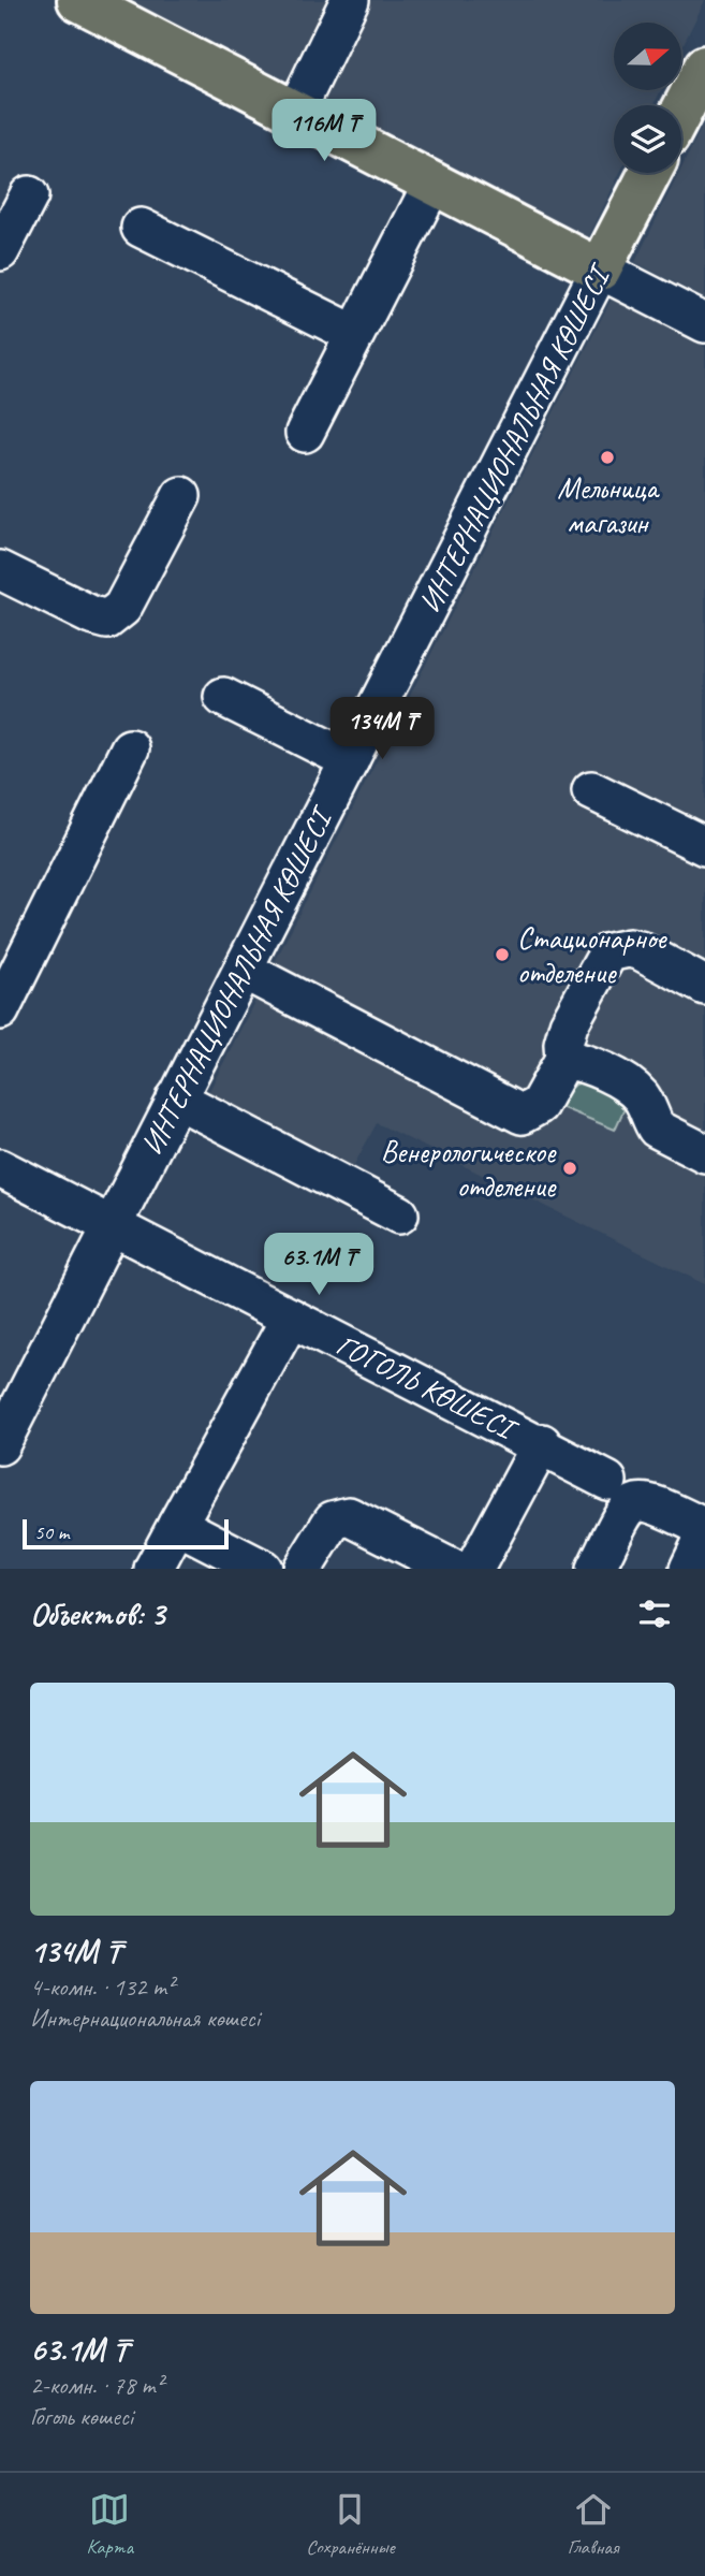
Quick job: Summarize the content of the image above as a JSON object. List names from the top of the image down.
{
  "streets": {
    "main road": ["ИНТЕРНАЦИОНАЛЬНАЯ КӨШЕСІ"],
    "street": ["ГОГОЛЬ КӨШЕСІ"]
  },
  "crossings": [
    ["ИНТЕРНАЦИОНАЛЬНАЯ КӨШЕСІ", "ГОГОЛЬ КӨШЕСІ"]
  ],
  "places": ["Мельница магазин", "Стационарное отделение", "Венерологическое отделение"],
  "scale_bar": "50 m",
  "north": "right",
  "page": {
    "price": ["116M ₸", "134M ₸", "63.1M ₸"],
    "scale": "50 m",
    "heading": "Объектов: 3",
    "list": [
      {
        "name": "134M ₸",
        "note": "4-комн. · 132 m² · Интернациональная көшесі"
      },
      {
        "name": "63.1M ₸",
        "note": "2-комн. · 78 m² · Гоголь көшесі"
      }
    ],
    "tabs": ["Карта", "Сохранённые", "Главная"]
  }
}
